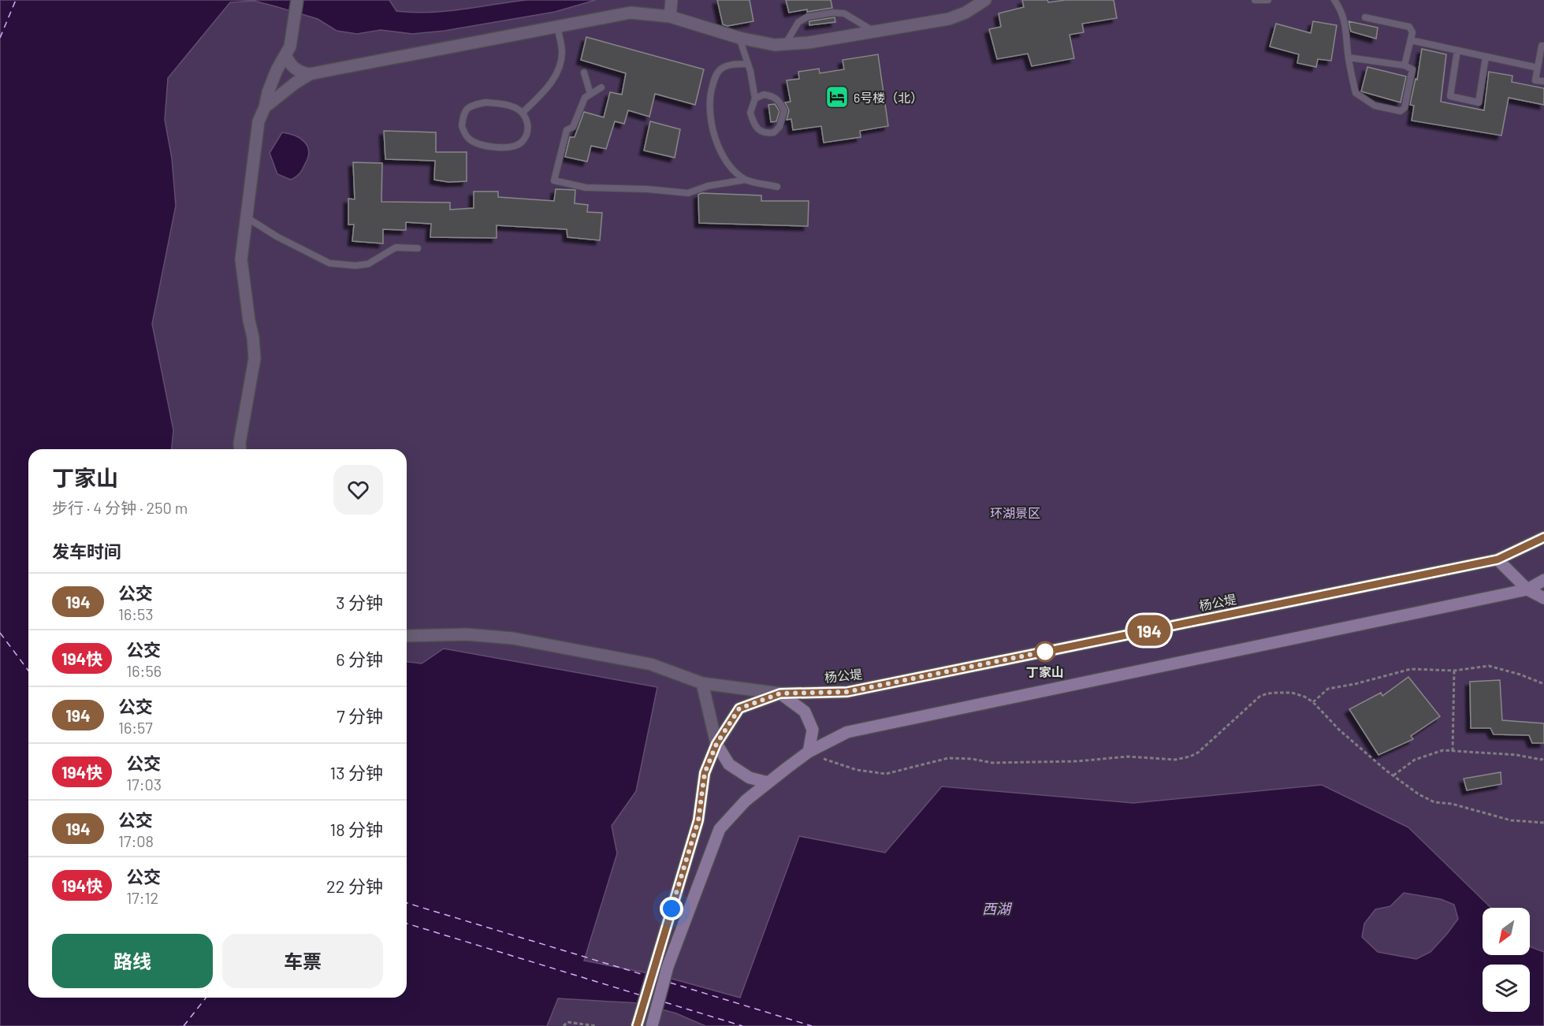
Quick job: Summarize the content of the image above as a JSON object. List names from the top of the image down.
{
  "streets": {
    "main road": ["杨公堤"]
  },
  "water": ["西湖"],
  "parks": ["环湖景区"],
  "places": {
    "hotel": ["6号楼（北）"],
    "other": ["丁家山"]
  },
  "lines": ["bus line 194"],
  "north": "bottom left",
  "page": {
    "on_map": "194",
    "heading": [
      ["丁家山", "步行 · 4 分钟 · 250 m"],
      "发车时间"
    ],
    "list": [
      {
        "mark": "194",
        "name": "公交",
        "note": "16:53",
        "value": "3 分钟"
      },
      {
        "mark": "194快",
        "name": "公交",
        "note": "16:56",
        "value": "6 分钟"
      },
      {
        "mark": "194",
        "name": "公交",
        "note": "16:57",
        "value": "7 分钟"
      },
      {
        "mark": "194快",
        "name": "公交",
        "note": "17:03",
        "value": "13 分钟"
      },
      {
        "mark": "194",
        "name": "公交",
        "note": "17:08",
        "value": "18 分钟"
      },
      {
        "mark": "194快",
        "name": "公交",
        "note": "17:12",
        "value": "22 分钟"
      }
    ],
    "buttons": ["路线", "车票"]
  }
}
